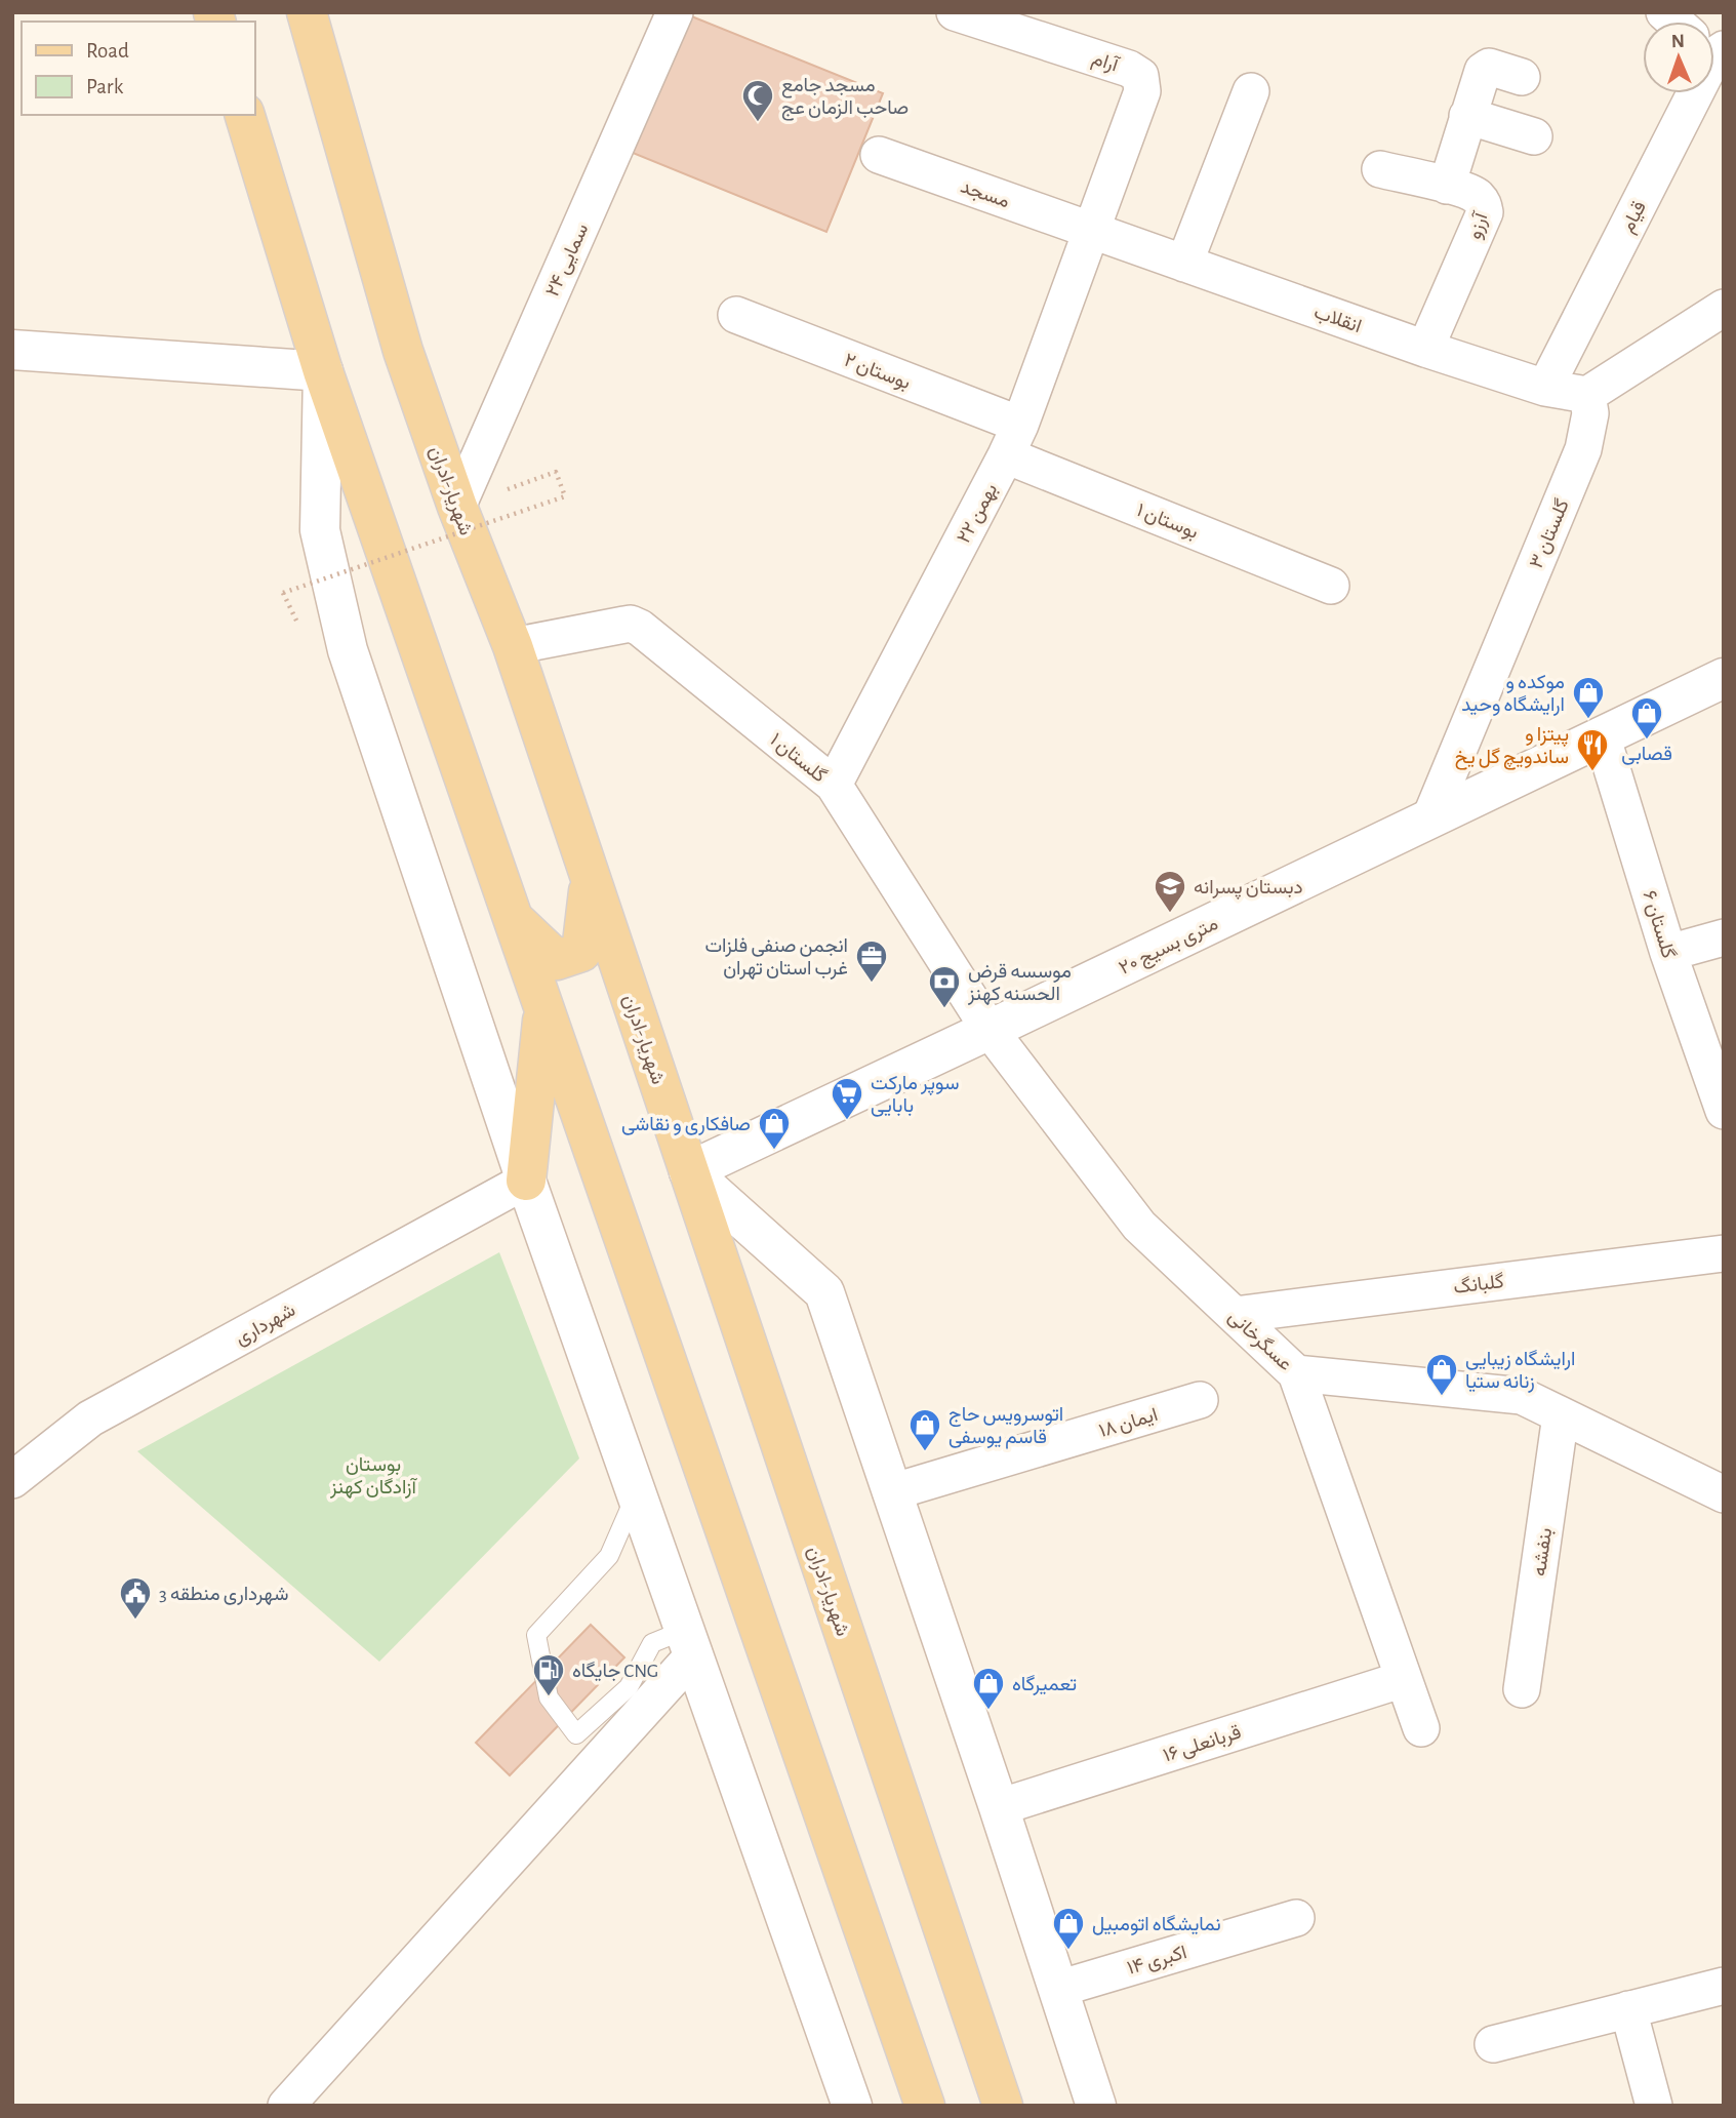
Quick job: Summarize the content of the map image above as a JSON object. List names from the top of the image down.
{
  "streets": {
    "main road": ["شهریار-ادران", "۲۰ متری بسیج"],
    "street": [
      "آرام",
      "مسجد",
      "قیام",
      "آرزو",
      "سمایی ۲۴",
      "انقلاب",
      "بوستان ۲",
      "۲۲ بهمن",
      "بوستان ۱",
      "گلستان ۳",
      "گلستان ۱",
      "گلستان ۶",
      "گلبانگ",
      "شهرداری",
      "عسگرخانی",
      "ایمان ۱۸",
      "بنفشه",
      "قربانعلی ۱۶",
      "اکبری ۱۴"
    ]
  },
  "crossings": [
    ["آرام", "مسجد"],
    ["آرام", "انقلاب"],
    ["آرام", "۲۲ بهمن"],
    ["مسجد", "انقلاب"],
    ["مسجد", "۲۲ بهمن"],
    ["قیام", "انقلاب"],
    ["آرزو", "انقلاب"],
    ["سمایی ۲۴", "شهریار-ادران"],
    ["انقلاب", "۲۲ بهمن"],
    ["انقلاب", "گلستان ۳"],
    ["بوستان ۲", "۲۲ بهمن"],
    ["بوستان ۲", "بوستان ۱"],
    ["شهریار-ادران", "گلستان ۱"],
    ["شهریار-ادران", "۲۰ متری بسیج"],
    ["۲۲ بهمن", "بوستان ۱"],
    ["۲۲ بهمن", "گلستان ۱"],
    ["گلستان ۳", "۲۰ متری بسیج"],
    ["گلستان ۱", "۲۰ متری بسیج"],
    ["گلستان ۱", "عسگرخانی"],
    ["گلستان ۶", "۲۰ متری بسیج"],
    ["۲۰ متری بسیج", "عسگرخانی"],
    ["گلبانگ", "عسگرخانی"],
    ["عسگرخانی", "بنفشه"]
  ],
  "parks": ["بوستان آزادگان کهنز"],
  "places": {
    "mosque": ["مسجد جامع صاحب الزمان عج"],
    "shop": [
      "موکده و ارایشگاه وحید",
      "قصابی",
      "صافکاری و نقاشی",
      "ارایشگاه زیبایی زنانه ستیا",
      "اتوسرویس حاج قاسم یوسفی",
      "تعمیرگاه",
      "نمایشگاه اتومبیل"
    ],
    "restaurant": ["پیتزا و ساندویچ گل یخ"],
    "school or university": ["دبستان پسرانه"],
    "office": ["انجمن صنفی فلزات غرب استان تهران"],
    "bank": ["موسسه قرض الحسنه کهنز"],
    "supermarket": ["سوپر مارکت بابایی"],
    "public building": ["شهرداری منطقه 3"],
    "fuel station": ["جایگاه CNG"]
  },
  "legend": ["Road", "Park"],
  "north": "top"
}
